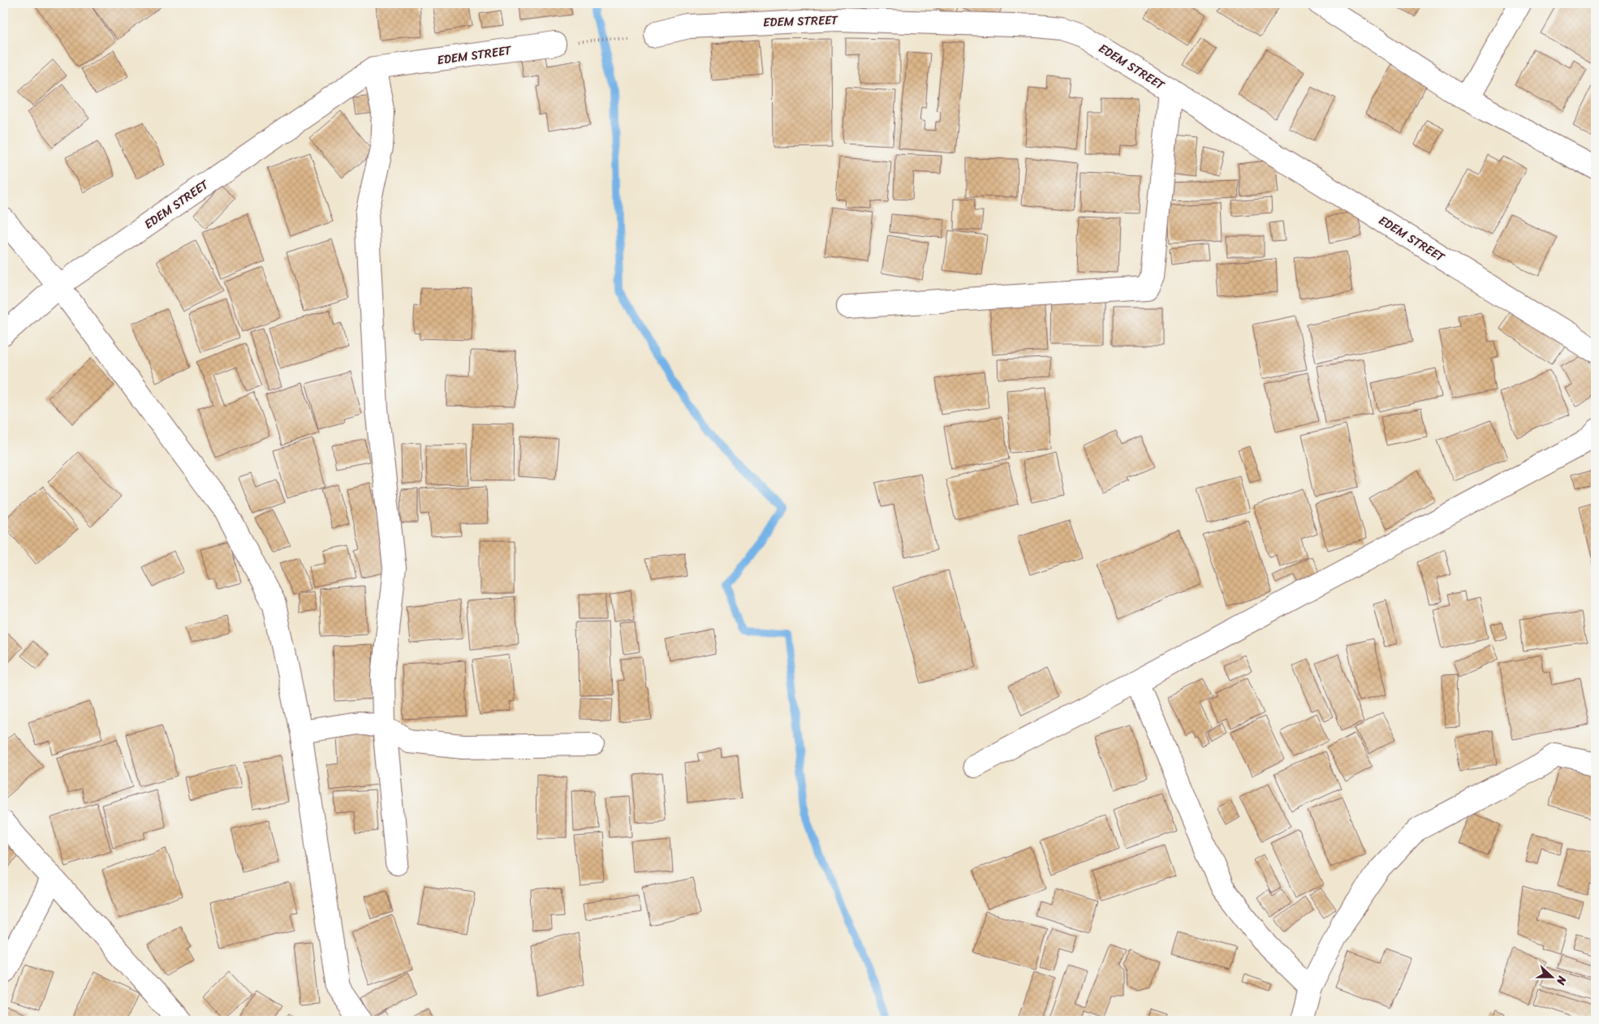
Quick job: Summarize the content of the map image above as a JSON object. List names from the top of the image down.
{
  "streets": {
    "street": ["EDEM STREET"]
  },
  "north": "right"
}
